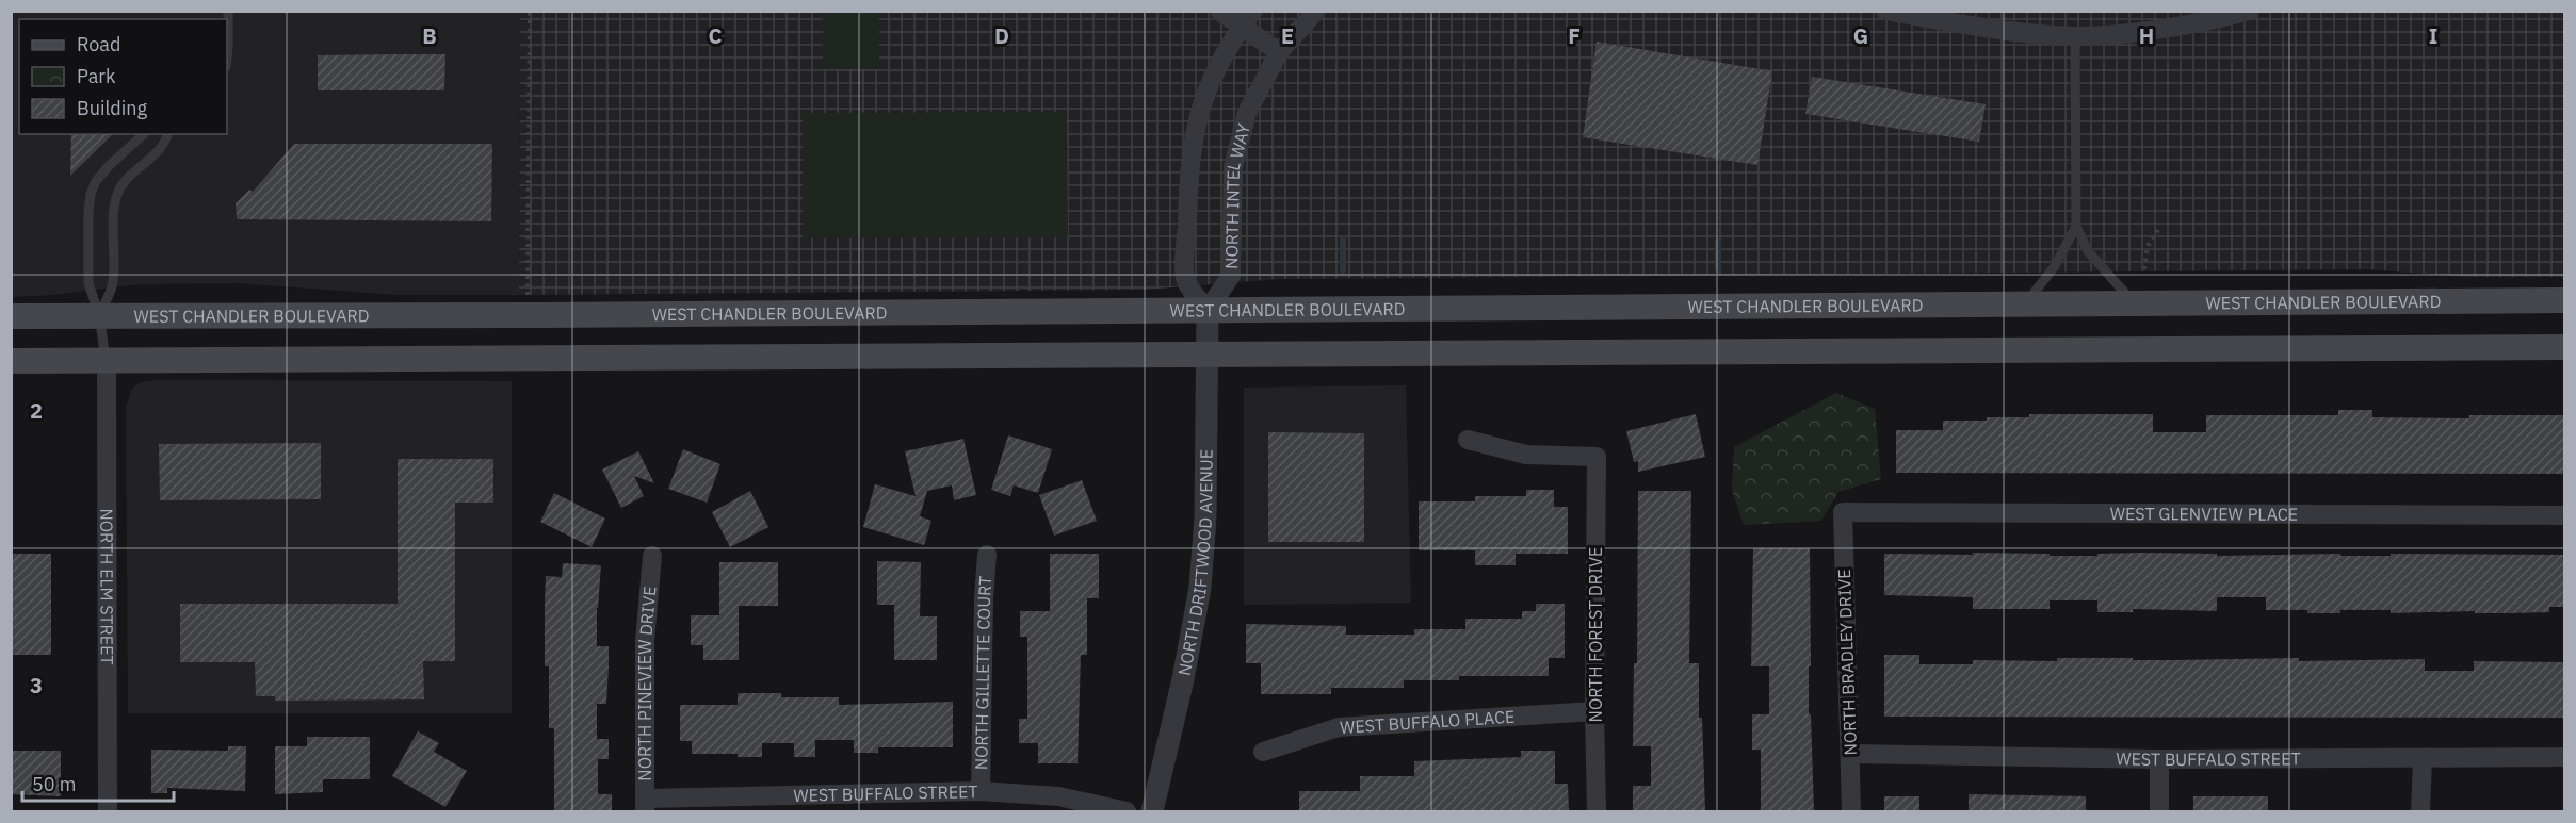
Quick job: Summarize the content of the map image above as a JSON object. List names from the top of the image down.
{
  "streets": {
    "main road": ["WEST CHANDLER BOULEVARD"],
    "street": [
      "NORTH INTEL WAY",
      "WEST GLENVIEW PLACE",
      "NORTH DRIFTWOOD AVENUE",
      "NORTH ELM STREET",
      "NORTH FOREST DRIVE",
      "NORTH BRADLEY DRIVE",
      "NORTH GILLETTE COURT",
      "NORTH PINEVIEW DRIVE",
      "WEST BUFFALO PLACE",
      "WEST BUFFALO STREET"
    ]
  },
  "crossings": [
    ["NORTH INTEL WAY", "WEST CHANDLER BOULEVARD"],
    ["NORTH INTEL WAY", "NORTH DRIFTWOOD AVENUE"],
    ["WEST CHANDLER BOULEVARD", "NORTH DRIFTWOOD AVENUE"],
    ["WEST GLENVIEW PLACE", "NORTH BRADLEY DRIVE"],
    ["NORTH FOREST DRIVE", "WEST BUFFALO PLACE"],
    ["NORTH BRADLEY DRIVE", "WEST BUFFALO STREET"],
    ["NORTH GILLETTE COURT", "WEST BUFFALO STREET"],
    ["NORTH PINEVIEW DRIVE", "WEST BUFFALO STREET"]
  ],
  "legend": ["Road", "Park", "Building"],
  "scale_bar": "50 m",
  "grid": {
    "columns": [
      "B",
      "C",
      "D",
      "E",
      "F",
      "G",
      "H",
      "I"
    ],
    "rows": ["2", "3"]
  }
}
